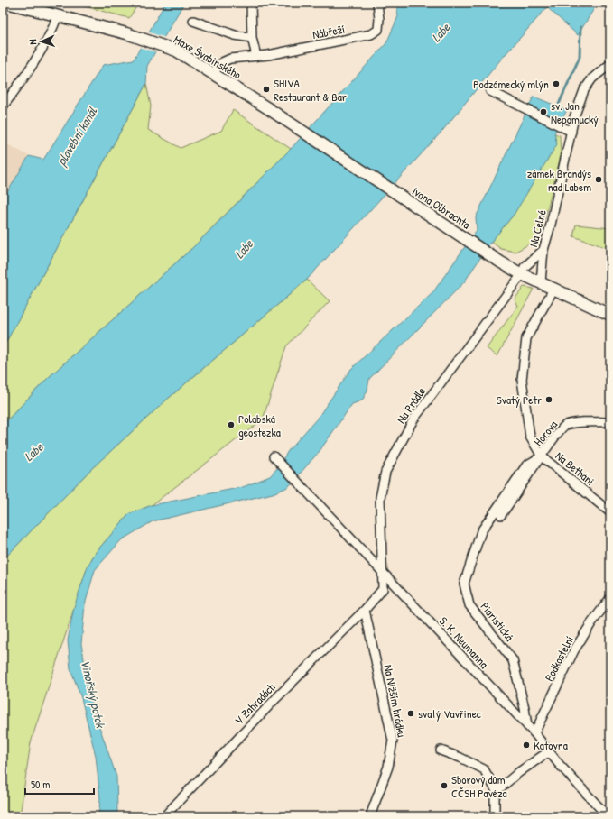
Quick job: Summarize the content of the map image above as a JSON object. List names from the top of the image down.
{
  "streets": {
    "main road": ["Maxe Švabinského", "Ivana Olbrachta"],
    "street": [
      "Nábřeží",
      "Na Celné",
      "Na Prádle",
      "Horova",
      "Na Betháni",
      "Piaristická",
      "S. K. Neumanna",
      "Podkostelní",
      "Na Nižším hrádku",
      "V Zahradách"
    ]
  },
  "crossings": [
    ["Nábřeží", "Maxe Švabinského"],
    ["Maxe Švabinského", "Ivana Olbrachta"],
    ["Ivana Olbrachta", "Na Celné"],
    ["Ivana Olbrachta", "Na Prádle"],
    ["Na Celné", "Na Prádle"],
    ["Na Prádle", "S. K. Neumanna"],
    ["Horova", "Na Betháni"],
    ["Horova", "Piaristická"],
    ["Na Betháni", "Piaristická"],
    ["Piaristická", "S. K. Neumanna"],
    ["S. K. Neumanna", "Podkostelní"],
    ["Na Nižším hrádku", "V Zahradách"]
  ],
  "water": ["Labe", "plavební kanál", "Vinořský potok"],
  "places": [
    "Podzámecký mlýn",
    "SHIVA Restaurant & Bar",
    "sv. Jan Nepomucký",
    "zámek Brandýs nad Labem",
    "Svatý Petr",
    "Polabská geostezka",
    "svatý Vavřinec",
    "Katovna",
    "Sborový dům CČSH Pavéza"
  ],
  "scale_bar": "50 m",
  "north": "left"
}
